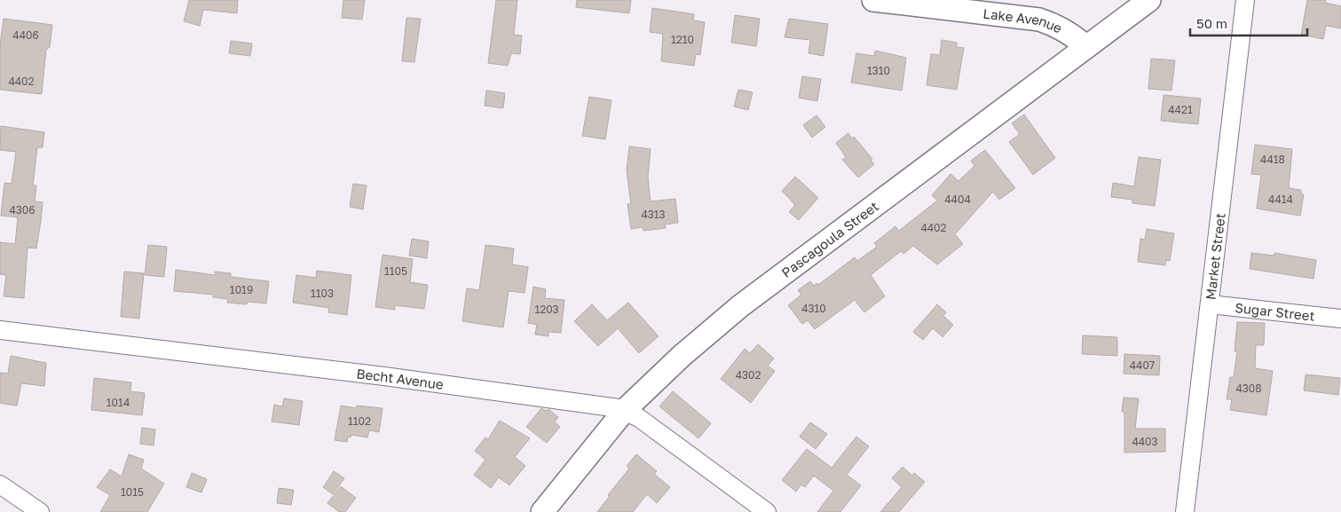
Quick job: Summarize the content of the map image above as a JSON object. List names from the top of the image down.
{
  "streets": {
    "street": [
      "Lake Avenue",
      "Pascagoula Street",
      "Market Street",
      "Sugar Street",
      "Becht Avenue"
    ]
  },
  "crossings": [
    ["Lake Avenue", "Pascagoula Street"],
    ["Pascagoula Street", "Becht Avenue"],
    ["Market Street", "Sugar Street"]
  ],
  "house_numbers": [
    "4406",
    "1210",
    "1310",
    "4402",
    "4421",
    "4418",
    "4404",
    "4414",
    "4306",
    "4313",
    "4402",
    "1105",
    "1019",
    "1103",
    "4310",
    "1203",
    "4407",
    "4302",
    "4308",
    "1014",
    "1102",
    "4403",
    "1015"
  ],
  "scale_bar": "50 m"
}
